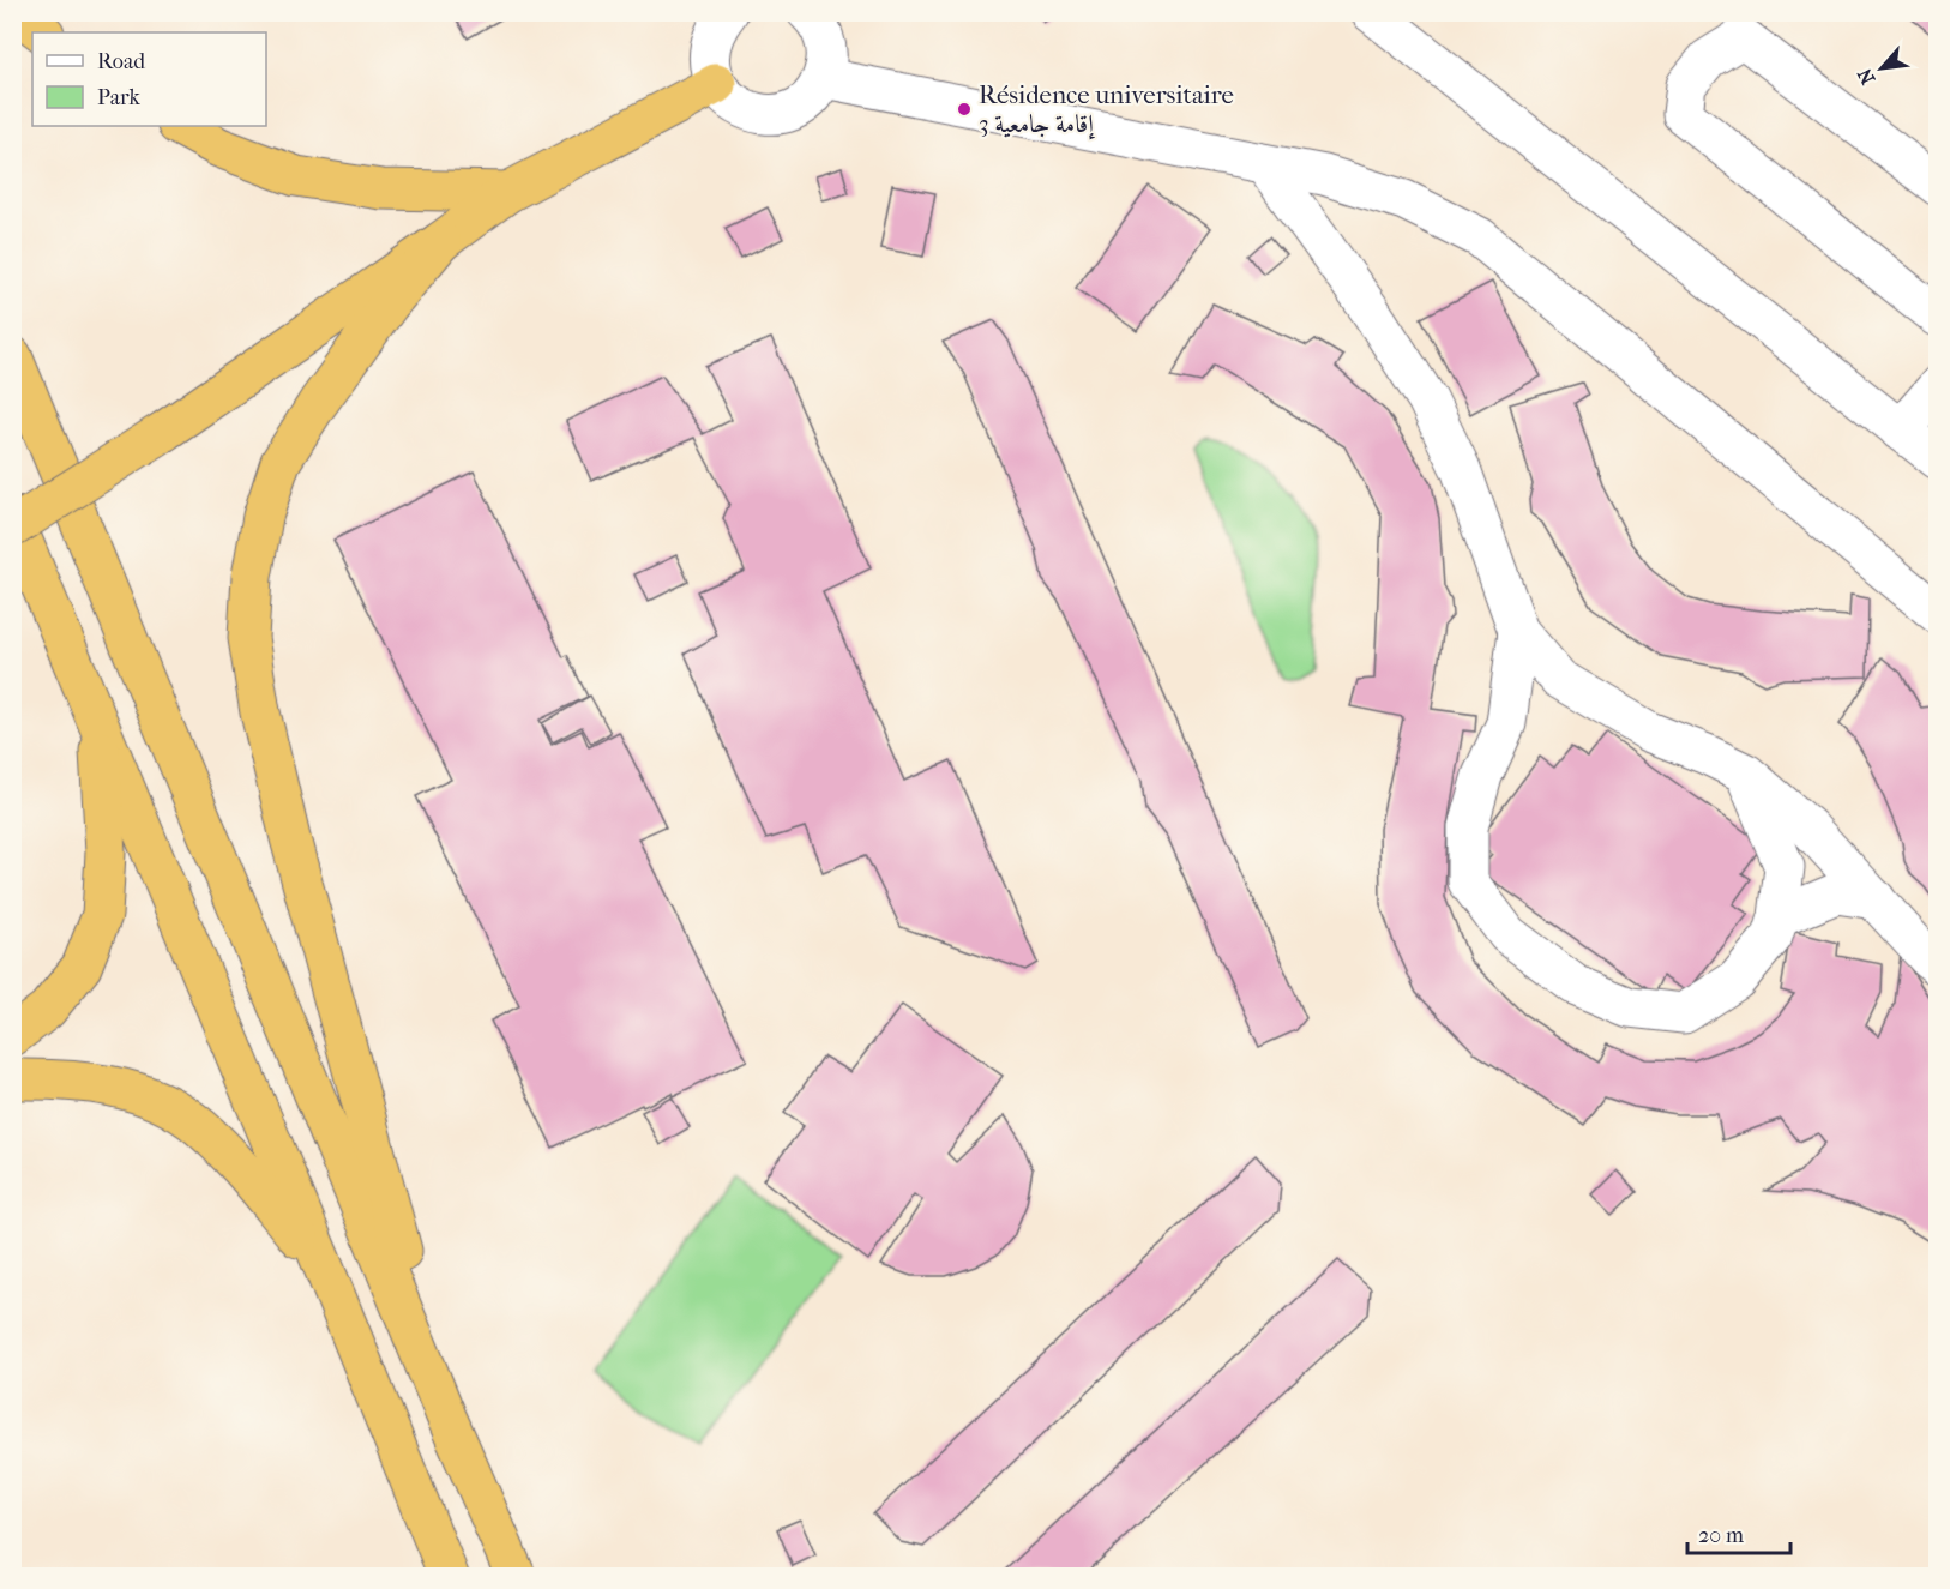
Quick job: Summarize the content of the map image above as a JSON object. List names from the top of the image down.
{
  "places": ["Résidence universitaire إقامة جامعية 3"],
  "legend": ["Road", "Park"],
  "scale_bar": "20 m",
  "north": "bottom left"
}
